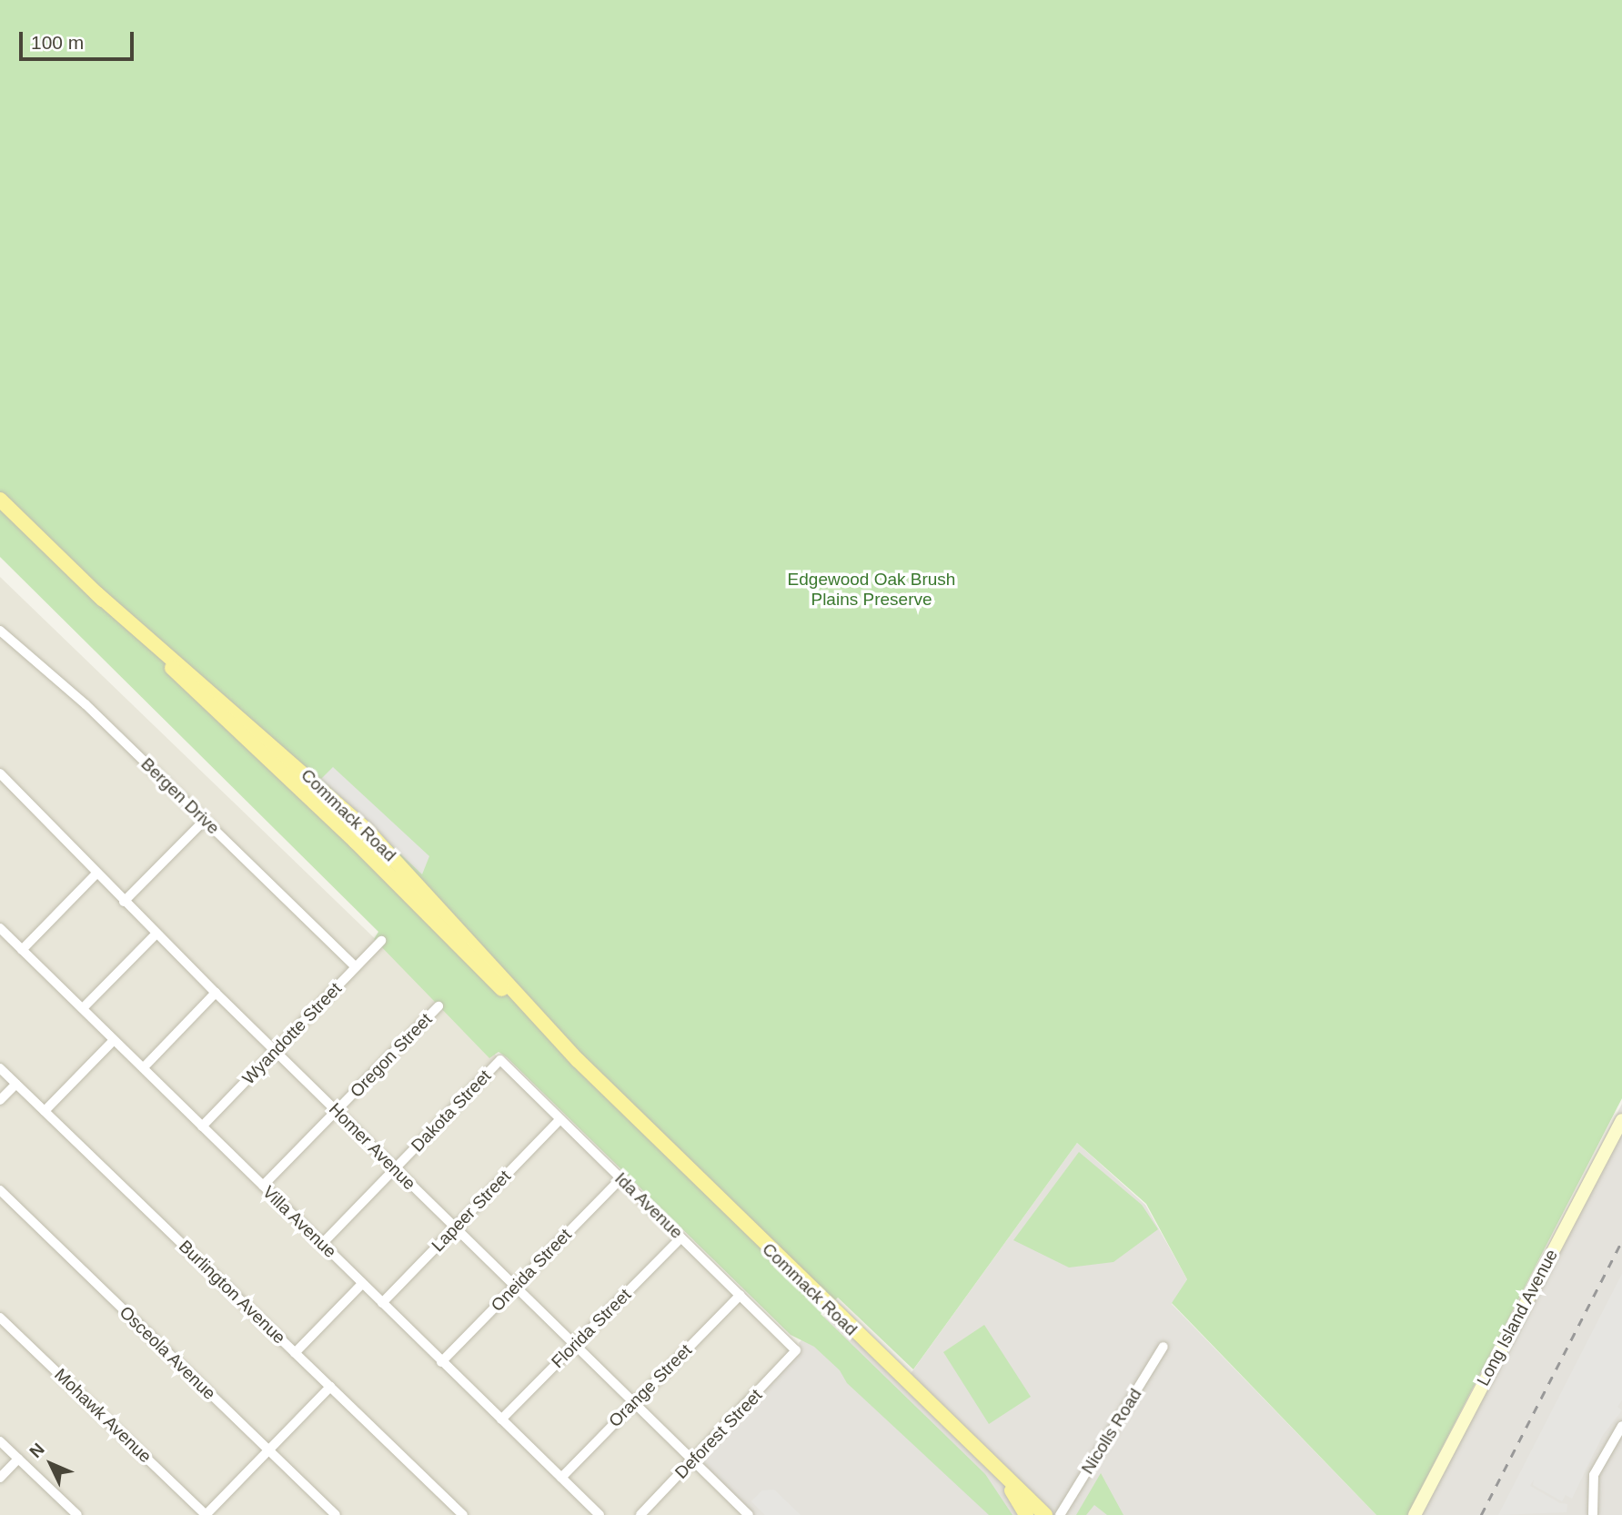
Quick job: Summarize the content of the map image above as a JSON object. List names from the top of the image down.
{
  "streets": {
    "main road": ["Commack Road"],
    "street": [
      "Bergen Drive",
      "Wyandotte Street",
      "Oregon Street",
      "Dakota Street",
      "Homer Avenue",
      "Ida Avenue",
      "Lapeer Street",
      "Villa Avenue",
      "Oneida Street",
      "Burlington Avenue",
      "Long Island Avenue",
      "Florida Street",
      "Osceola Avenue",
      "Orange Street",
      "Mohawk Avenue",
      "Nicolls Road",
      "Deforest Street"
    ]
  },
  "crossings": [
    ["Bergen Drive", "Wyandotte Street"],
    ["Wyandotte Street", "Homer Avenue"],
    ["Wyandotte Street", "Villa Avenue"],
    ["Oregon Street", "Homer Avenue"],
    ["Oregon Street", "Villa Avenue"],
    ["Dakota Street", "Homer Avenue"],
    ["Dakota Street", "Ida Avenue"],
    ["Dakota Street", "Villa Avenue"],
    ["Homer Avenue", "Lapeer Street"],
    ["Homer Avenue", "Oneida Street"],
    ["Homer Avenue", "Florida Street"],
    ["Homer Avenue", "Orange Street"],
    ["Homer Avenue", "Deforest Street"],
    ["Ida Avenue", "Lapeer Street"],
    ["Ida Avenue", "Oneida Street"],
    ["Ida Avenue", "Florida Street"],
    ["Ida Avenue", "Orange Street"],
    ["Ida Avenue", "Deforest Street"],
    ["Lapeer Street", "Villa Avenue"],
    ["Villa Avenue", "Oneida Street"],
    ["Villa Avenue", "Florida Street"],
    ["Villa Avenue", "Orange Street"]
  ],
  "parks": ["Edgewood Oak Brush Plains Preserve"],
  "scale_bar": "100 m",
  "north": "top left"
}
